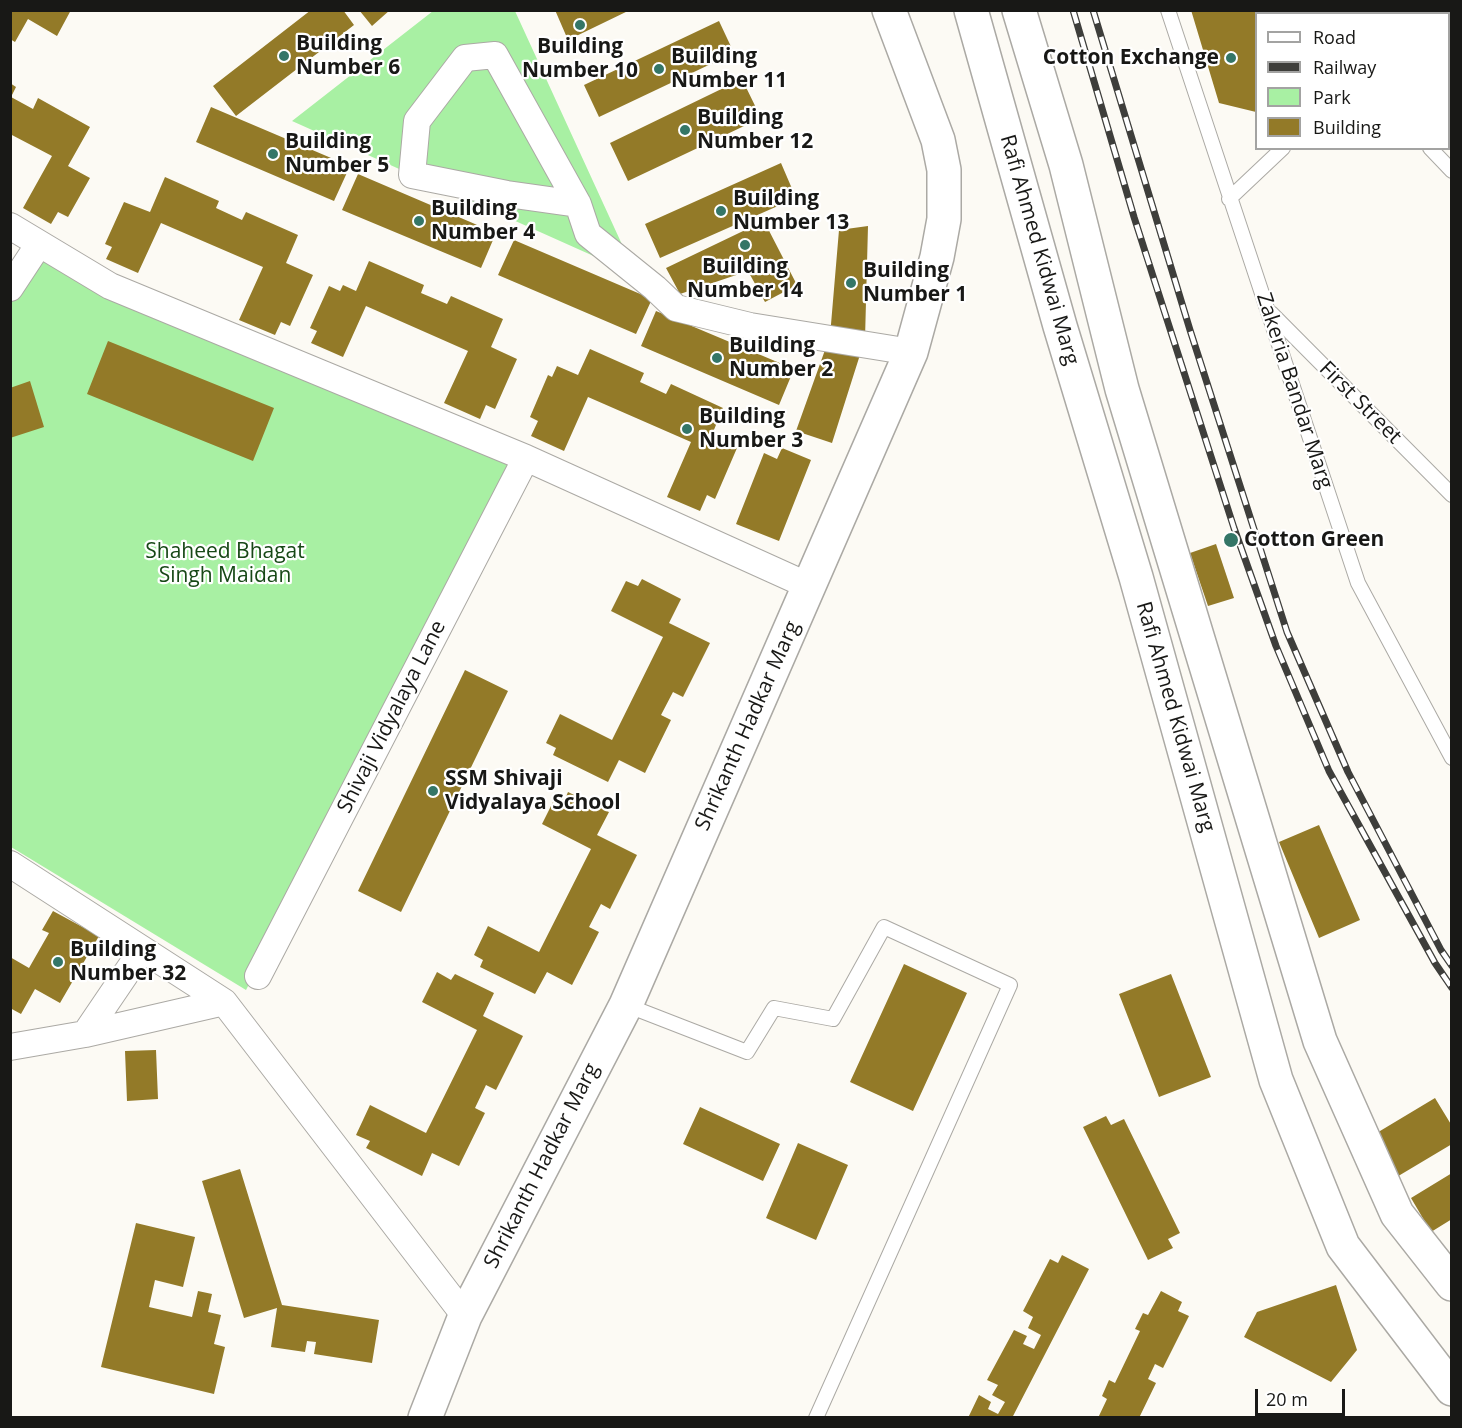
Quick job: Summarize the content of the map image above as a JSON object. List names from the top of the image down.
{
  "streets": {
    "main road": ["Rafi Ahmed Kidwai Marg", "Shrikanth Hadkar Marg"],
    "street": ["Shivaji Vidyalaya Lane"],
    "lane": ["Zakeria Bandar Marg", "First Street"]
  },
  "crossings": [
    ["Zakeria Bandar Marg", "First Street"]
  ],
  "parks": ["Shaheed Bhagat Singh Maidan"],
  "places": [
    "Building Number 10",
    "Building Number 6",
    "Cotton Exchange",
    "Building Number 11",
    "Building Number 12",
    "Building Number 5",
    "Building Number 13",
    "Building Number 4",
    "Building Number 14",
    "Building Number 1",
    "Building Number 2",
    "Building Number 3",
    "Cotton Green",
    "SSM Shivaji Vidyalaya School",
    "Building Number 32"
  ],
  "legend": [
    "Road",
    "Railway",
    "Park",
    "Building"
  ],
  "scale_bar": "20 m"
}
